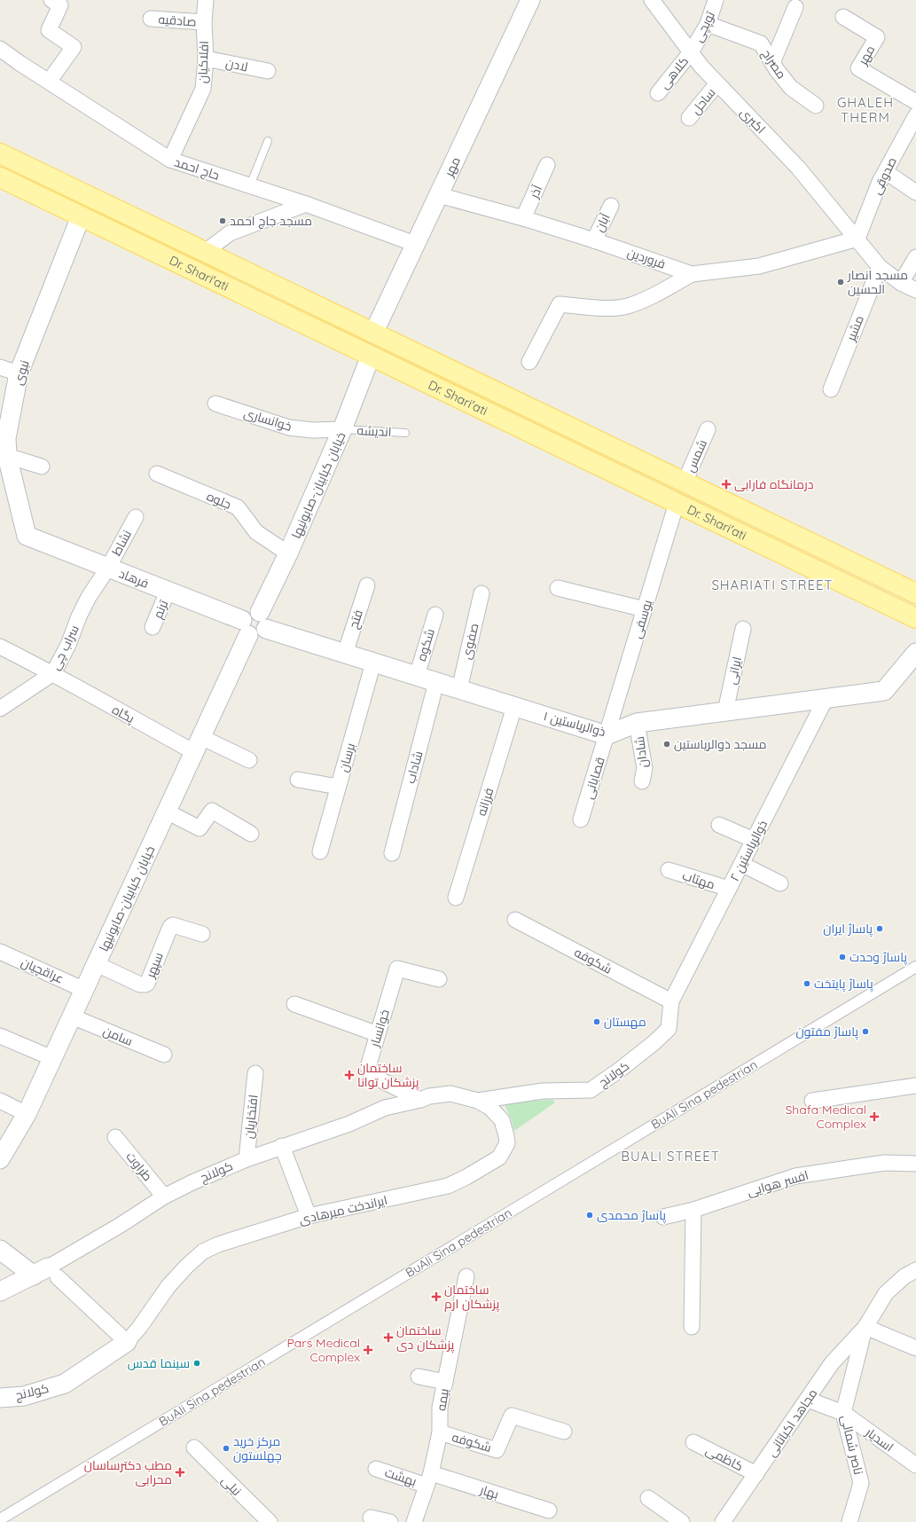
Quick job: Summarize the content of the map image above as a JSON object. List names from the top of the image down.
{
  "streets": {
    "main road": ["Dr. Shari'ati"],
    "street": [
      "صادقیه",
      "توپچی",
      "مهر",
      "افلاکیان",
      "مصراح",
      "لادن",
      "کلاهی",
      "ساحل",
      "اکبری",
      "حاج احمد",
      "صدوقی",
      "آذر",
      "آبان",
      "فروردین",
      "مشیر",
      "نبوی",
      "خوانساری",
      "شمس",
      "خیابان کبابیان-صابونیها",
      "جلوه",
      "نشاط",
      "فرهاد",
      "ترنم",
      "فتح",
      "یوسفی",
      "صفوی",
      "شکوه",
      "سراب چی",
      "ایرانی",
      "پگاه",
      "ذوالریاستین ۱",
      "شادان",
      "برسان",
      "شاداب",
      "قصابانی",
      "فرزانه",
      "ذوالریاستین ۲",
      "مهتاب",
      "شکوفه",
      "سپهر",
      "عراقچیان",
      "خوانسار",
      "سامن",
      "کولانج",
      "BuAli Sina pedestrian",
      "افتخاریان",
      "طراوت",
      "افسر هوایی",
      "ایراندخت میرهادی",
      "بیمه",
      "مجاهد اکباتانی",
      "اسدیار",
      "ناصر شمالی",
      "کاظمی",
      "بهشت",
      "نیلی",
      "بهار"
    ],
    "lane": ["اندیشه"]
  },
  "crossings": [
    ["صادقیه", "افلاکیان"],
    ["توپچی", "مصراح"],
    ["توپچی", "کلاهی"],
    ["توپچی", "اکبری"],
    ["مهر", "حاج احمد"],
    ["مهر", "فروردین"],
    ["مهر", "Dr. Shari'ati"],
    ["افلاکیان", "لادن"],
    ["افلاکیان", "حاج احمد"],
    ["کلاهی", "اکبری"],
    ["ساحل", "اکبری"],
    ["اکبری", "صدوقی"],
    ["اکبری", "فروردین"],
    ["اکبری", "مشیر"],
    ["صدوقی", "فروردین"],
    ["آذر", "فروردین"],
    ["آبان", "فروردین"],
    ["Dr. Shari'ati", "نبوی"],
    ["Dr. Shari'ati", "شمس"],
    ["Dr. Shari'ati", "خیابان کبابیان-صابونیها"],
    ["Dr. Shari'ati", "یوسفی"],
    ["نبوی", "فرهاد"],
    ["خوانساری", "اندیشه"],
    ["خوانساری", "خیابان کبابیان-صابونیها"],
    ["اندیشه", "خیابان کبابیان-صابونیها"],
    ["خیابان کبابیان-صابونیها", "جلوه"],
    ["خیابان کبابیان-صابونیها", "فرهاد"],
    ["خیابان کبابیان-صابونیها", "پگاه"],
    ["خیابان کبابیان-صابونیها", "ذوالریاستین ۱"],
    ["خیابان کبابیان-صابونیها", "سپهر"],
    ["خیابان کبابیان-صابونیها", "عراقچیان"],
    ["خیابان کبابیان-صابونیها", "سامن"],
    ["نشاط", "فرهاد"],
    ["نشاط", "سراب چی"],
    ["فرهاد", "ترنم"],
    ["فرهاد", "سراب چی"],
    ["فتح", "ذوالریاستین ۱"],
    ["یوسفی", "ذوالریاستین ۱"],
    ["یوسفی", "قصابانی"],
    ["صفوی", "ذوالریاستین ۱"],
    ["شکوه", "ذوالریاستین ۱"],
    ["سراب چی", "پگاه"],
    ["ایرانی", "ذوالریاستین ۱"],
    ["ذوالریاستین ۱", "شادان"],
    ["ذوالریاستین ۱", "برسان"],
    ["ذوالریاستین ۱", "شاداب"],
    ["ذوالریاستین ۱", "قصابانی"],
    ["ذوالریاستین ۱", "فرزانه"],
    ["ذوالریاستین ۱", "ذوالریاستین ۲"],
    ["ذوالریاستین ۲", "مهتاب"],
    ["ذوالریاستین ۲", "شکوفه"],
    ["ذوالریاستین ۲", "کولانج"],
    ["شکوفه", "کولانج"],
    ["شکوفه", "بیمه"],
    ["خوانسار", "کولانج"],
    ["کولانج", "افتخاریان"],
    ["کولانج", "طراوت"],
    ["کولانج", "ایراندخت میرهادی"],
    ["بیمه", "بهشت"],
    ["بیمه", "بهار"],
    ["مجاهد اکباتانی", "اسدیار"],
    ["مجاهد اکباتانی", "ناصر شمالی"],
    ["مجاهد اکباتانی", "کاظمی"],
    ["اسدیار", "ناصر شمالی"],
    ["بهشت", "بهار"]
  ],
  "districts": ["GHALEH THERM", "SHARIATI STREET", "BUALI STREET"],
  "places": {
    "other": [
      "مسجد جاج احمد",
      "مسجد انصار الحسین",
      "مسجد ذوالریاستین",
      "پاساژ ایران",
      "پاساژ وحدت",
      "پاساژ پایتخت",
      "مهستان",
      "پاساژ مفتون",
      "پاساژ محمدی",
      "سینما قدس",
      "مرکز خرید چهلستون"
    ],
    "health": [
      "درمانگاه فارابی",
      "ساختمان پزشکان توانا",
      "Shafa Medical Complex",
      "ساختمان پزشکان ارم",
      "ساختمان پزشکان دی",
      "Pars Medical Complex",
      "مطب دکترساسان محرابی"
    ]
  }
}
